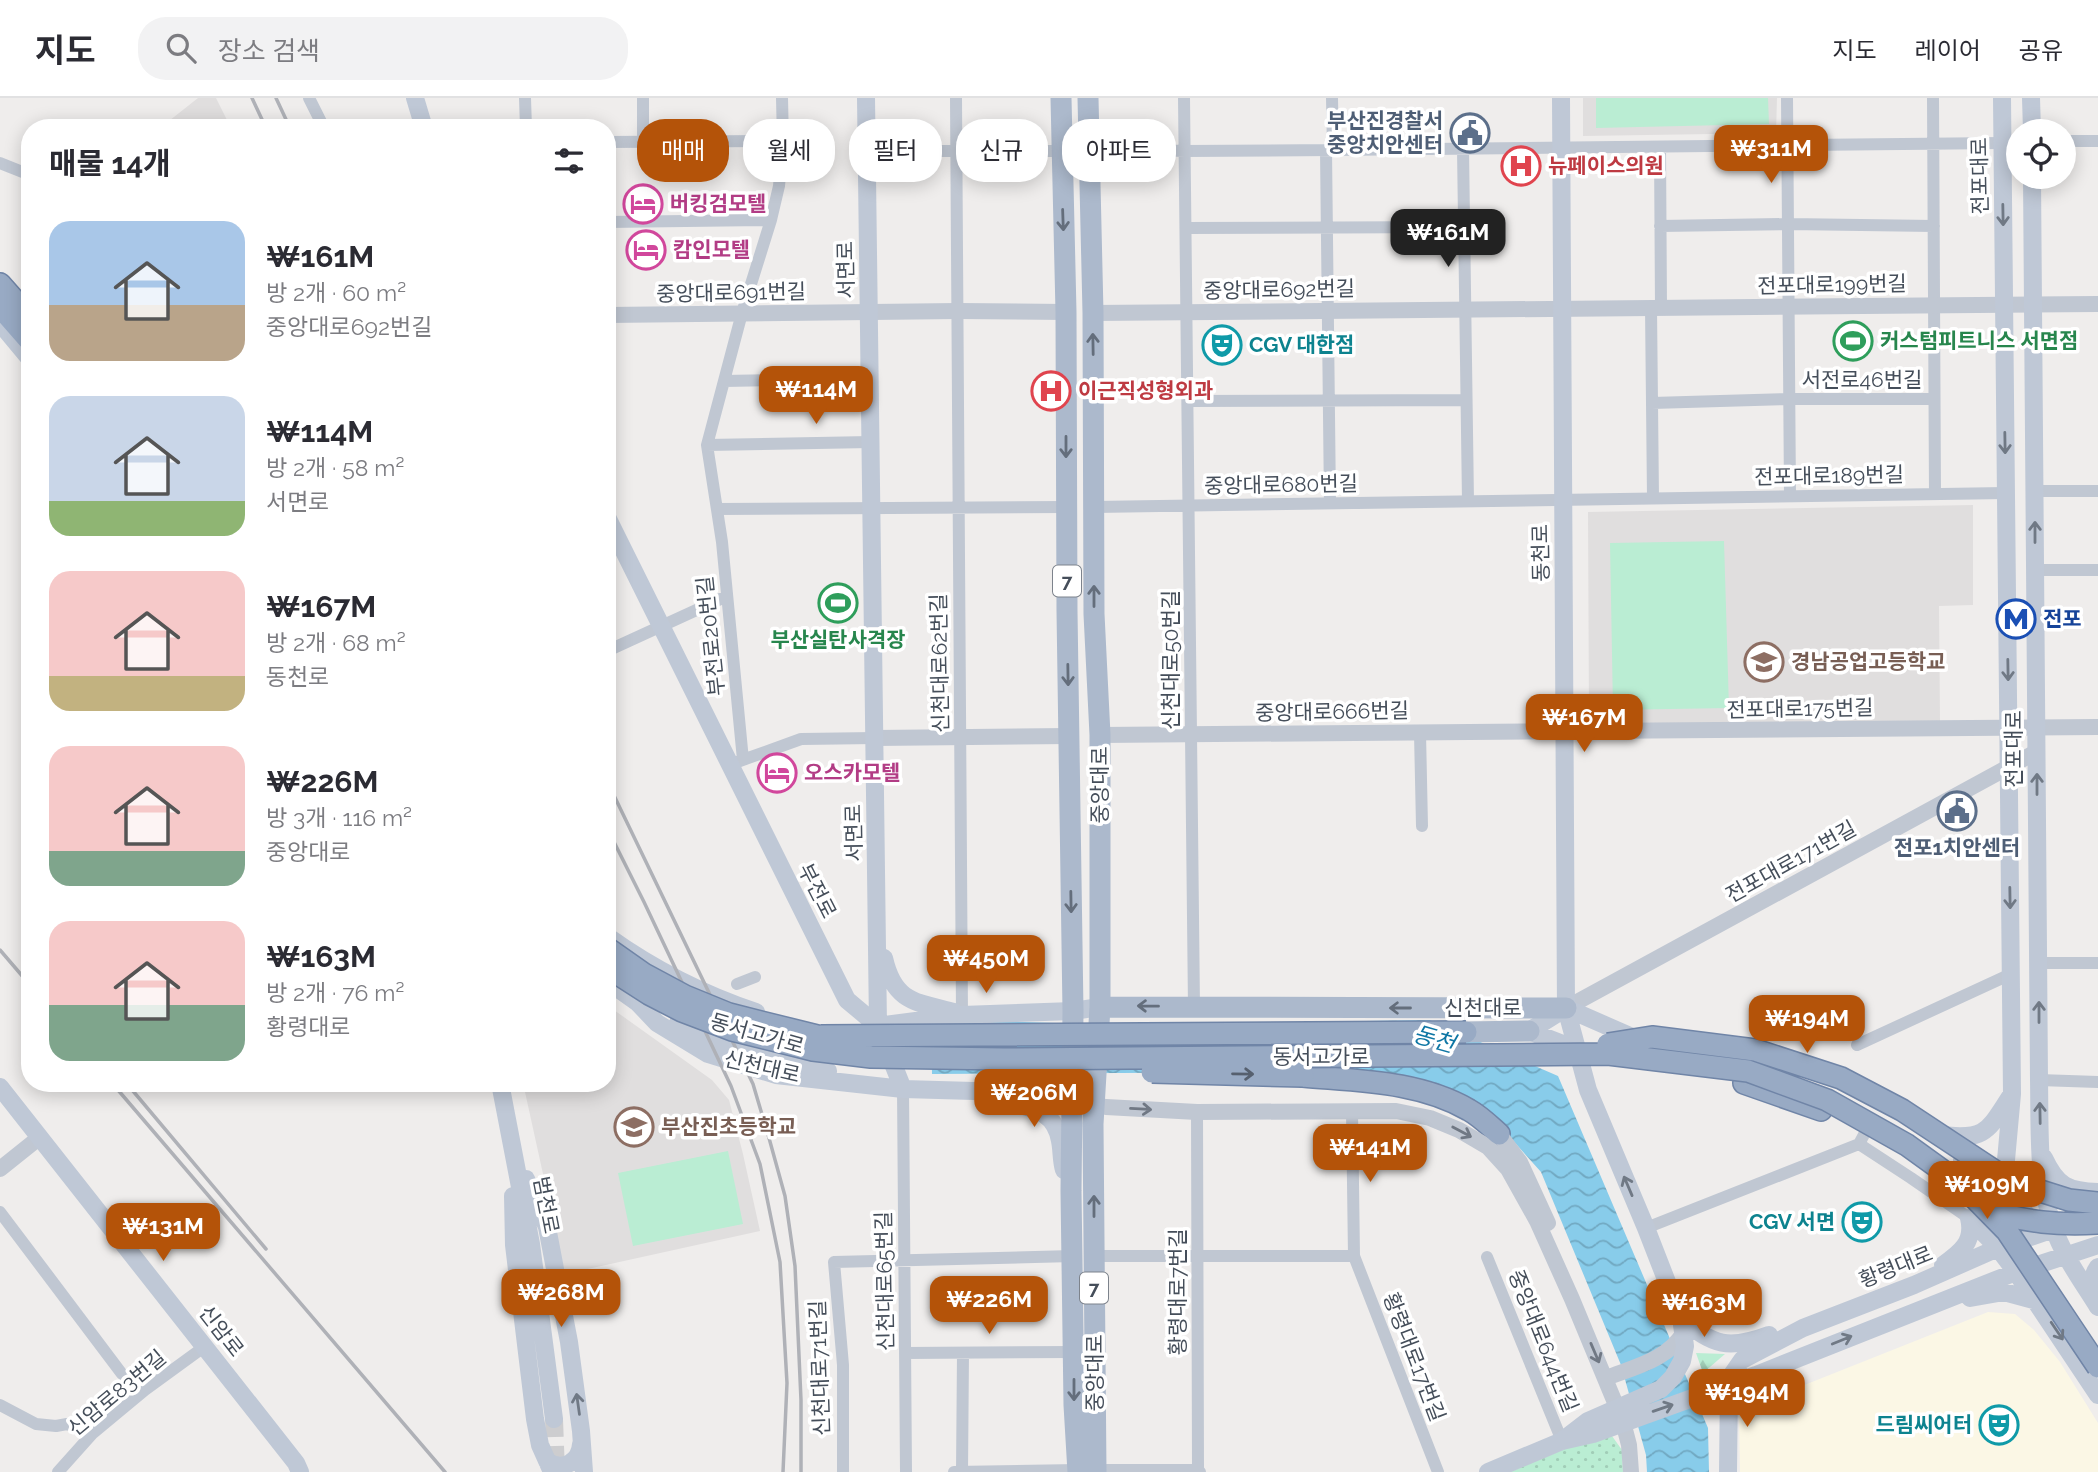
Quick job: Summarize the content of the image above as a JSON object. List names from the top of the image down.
{
  "streets": {
    "highway": ["동서고가로"],
    "main road": [
      "전포대로",
      "서면로",
      "동천로",
      "7",
      "중앙대로",
      "부전로",
      "신천대로",
      "범천로",
      "황령대로",
      "신암로"
    ],
    "street": [
      "전포대로199번길",
      "중앙대로692번길",
      "중앙대로691번길",
      "서전로46번길",
      "전포대로189번길",
      "중앙대로680번길",
      "부전로20번길",
      "신천대로50번길",
      "신천대로62번길",
      "전포대로175번길",
      "중앙대로666번길",
      "전포대로171번길",
      "신천대로65번길",
      "황령대로7번길",
      "중앙대로644번길",
      "황령대로17번길",
      "신천대로71번길",
      "신암로83번길"
    ]
  },
  "crossings": [
    ["전포대로", "전포대로199번길"],
    ["전포대로", "전포대로189번길"],
    ["전포대로", "전포대로175번길"],
    ["전포대로", "전포대로171번길"],
    ["전포대로", "신천대로"],
    ["전포대로", "황령대로"],
    ["서면로", "중앙대로691번길"],
    ["서면로", "신천대로62번길"],
    ["서면로", "부전로"],
    ["서면로", "신천대로"],
    ["전포대로199번길", "중앙대로692번길"],
    ["전포대로199번길", "서전로46번길"],
    ["전포대로199번길", "동천로"],
    ["중앙대로692번길", "동천로"],
    ["중앙대로692번길", "신천대로50번길"],
    ["중앙대로692번길", "중앙대로"],
    ["중앙대로691번길", "부전로20번길"],
    ["중앙대로691번길", "신천대로62번길"],
    ["중앙대로691번길", "중앙대로"],
    ["서전로46번길", "전포대로189번길"],
    ["전포대로189번길", "중앙대로680번길"],
    ["전포대로189번길", "동천로"],
    ["중앙대로680번길", "동천로"],
    ["중앙대로680번길", "신천대로50번길"],
    ["중앙대로680번길", "중앙대로"],
    ["동천로", "전포대로175번길"],
    ["동천로", "중앙대로666번길"],
    ["동천로", "전포대로171번길"],
    ["동천로", "신천대로"],
    ["부전로20번길", "부전로"],
    ["신천대로50번길", "중앙대로666번길"],
    ["신천대로50번길", "신천대로"],
    ["신천대로62번길", "신천대로"],
    ["전포대로175번길", "중앙대로666번길"],
    ["중앙대로666번길", "중앙대로"],
    ["중앙대로", "신천대로"],
    ["중앙대로", "신천대로65번길"],
    ["전포대로171번길", "신천대로"],
    ["부전로", "신천대로"],
    ["신천대로", "황령대로"],
    ["신천대로", "신천대로65번길"],
    ["신천대로65번길", "신천대로71번길"],
    ["신암로", "신암로83번길"]
  ],
  "water": ["동천"],
  "places": {
    "public building": ["부산진경찰서 중앙치안센터", "전포1치안센터"],
    "hospital": ["뉴페이스의원", "이근직성형외과"],
    "hotel": ["버킹검모텔", "캄인모텔", "오스카모텔"],
    "sports": ["커스텀피트니스 서면점", "부산실탄사격장"],
    "theatre": ["CGV 대한점", "CGV 서면", "드림씨어터"],
    "metro station": ["전포"],
    "school or university": ["경남공업고등학교", "부산진초등학교"]
  },
  "page": {
    "header": "지도",
    "search": "장소 검색",
    "nav": ["지도", "레이어", "공유"],
    "chip": [
      "매매",
      "월세",
      "필터",
      "신규",
      "아파트"
    ],
    "heading": "매물 14개",
    "price": [
      "₩311M",
      "₩161M",
      "₩114M",
      "₩167M",
      "₩450M",
      "₩194M",
      "₩206M",
      "₩141M",
      "₩109M",
      "₩131M",
      "₩268M",
      "₩226M",
      "₩163M",
      "₩194M"
    ],
    "list": [
      {
        "name": "₩161M",
        "note": "방 2개 · 60 m² · 중앙대로692번길"
      },
      {
        "name": "₩114M",
        "note": "방 2개 · 58 m² · 서면로"
      },
      {
        "name": "₩167M",
        "note": "방 2개 · 68 m² · 동천로"
      },
      {
        "name": "₩226M",
        "note": "방 3개 · 116 m² · 중앙대로"
      },
      {
        "name": "₩163M",
        "note": "방 2개 · 76 m² · 황령대로"
      }
    ]
  }
}
